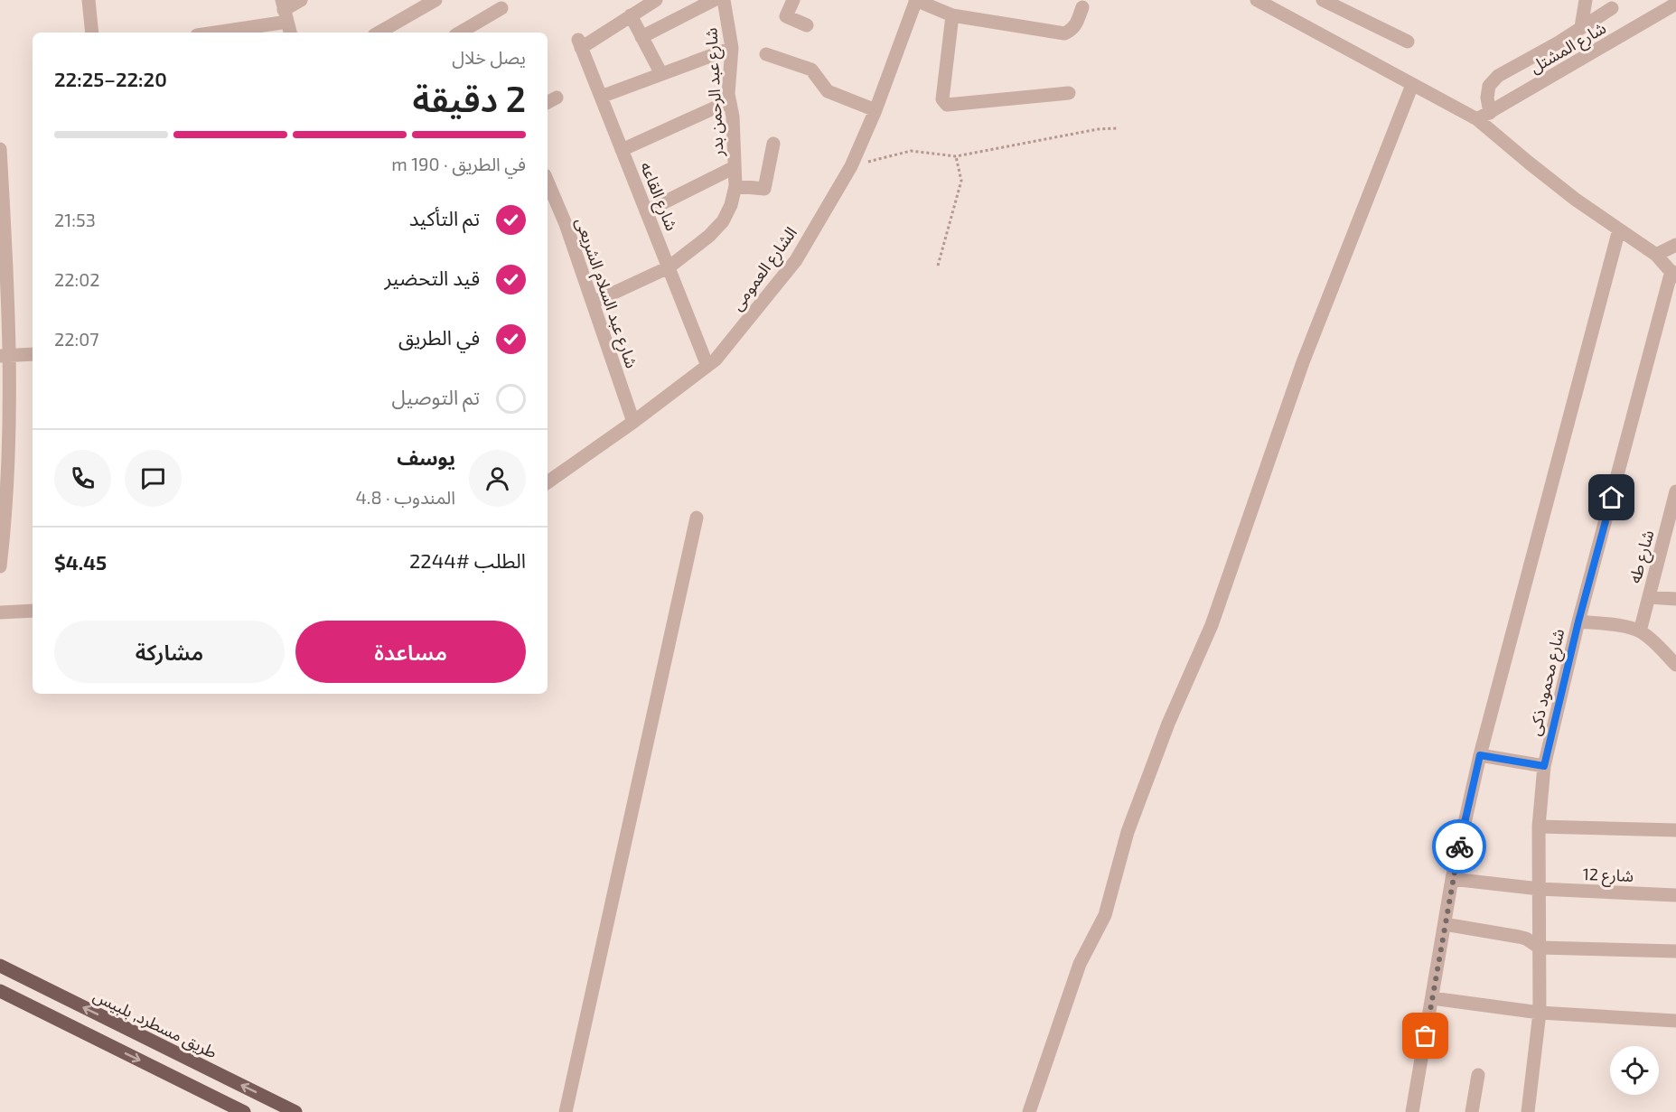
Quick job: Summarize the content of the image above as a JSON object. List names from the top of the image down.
{
  "streets": {
    "main road": ["طريق مسطرد, بلبيس"],
    "street": [
      "شارع المشتل",
      "شارع عبد الرحمن بدر",
      "شارع القاعه",
      "الشارع العمومى",
      "شارع عبد السلام الشريعى",
      "شارع طه",
      "شارع محمود ذكى",
      "شارع 12"
    ]
  },
  "crossings": [
    ["شارع عبد الرحمن بدر", "شارع القاعه"],
    ["شارع عبد الرحمن بدر", "شارع عبد السلام الشريعى"],
    ["شارع القاعه", "الشارع العمومى"],
    ["الشارع العمومى", "شارع عبد السلام الشريعى"],
    ["شارع محمود ذكى", "شارع 12"]
  ],
  "page": {
    "heading": ["2 دقيقة", "يصل خلال", "22:20–22:25"],
    "panel": [
      "يوسف",
      "المندوب · 4.8",
      "الطلب #2244",
      "$4.45"
    ],
    "bar": "في الطريق · 190 m",
    "list": [
      ["تم التأكيد", "21:53"],
      ["قيد التحضير", "22:02"],
      ["في الطريق", "22:07"],
      "تم التوصيل"
    ],
    "buttons": ["مساعدة", "مشاركة"]
  }
}
